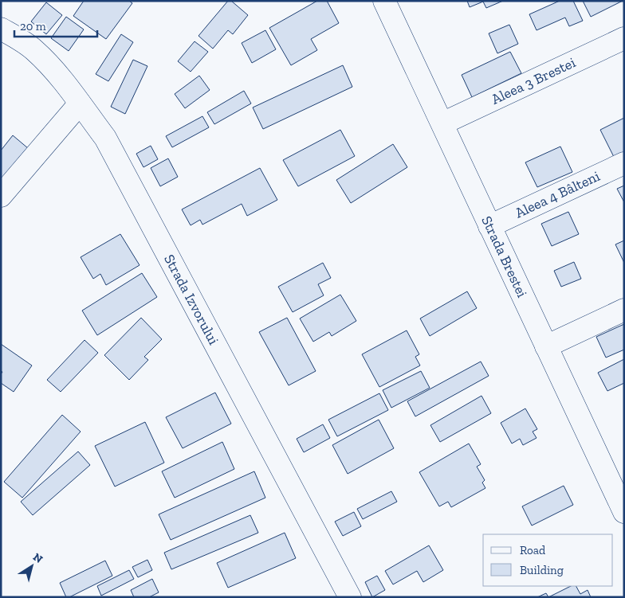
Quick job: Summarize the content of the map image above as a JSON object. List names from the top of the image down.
{
  "streets": {
    "street": [
      "Aleea 3 Brestei",
      "Aleea 4 Bâlteni",
      "Strada Brestei",
      "Strada Izvorului"
    ]
  },
  "crossings": [
    ["Aleea 3 Brestei", "Strada Brestei"],
    ["Aleea 4 Bâlteni", "Strada Brestei"]
  ],
  "legend": ["Road", "Building"],
  "scale_bar": "20 m",
  "north": "top right"
}
